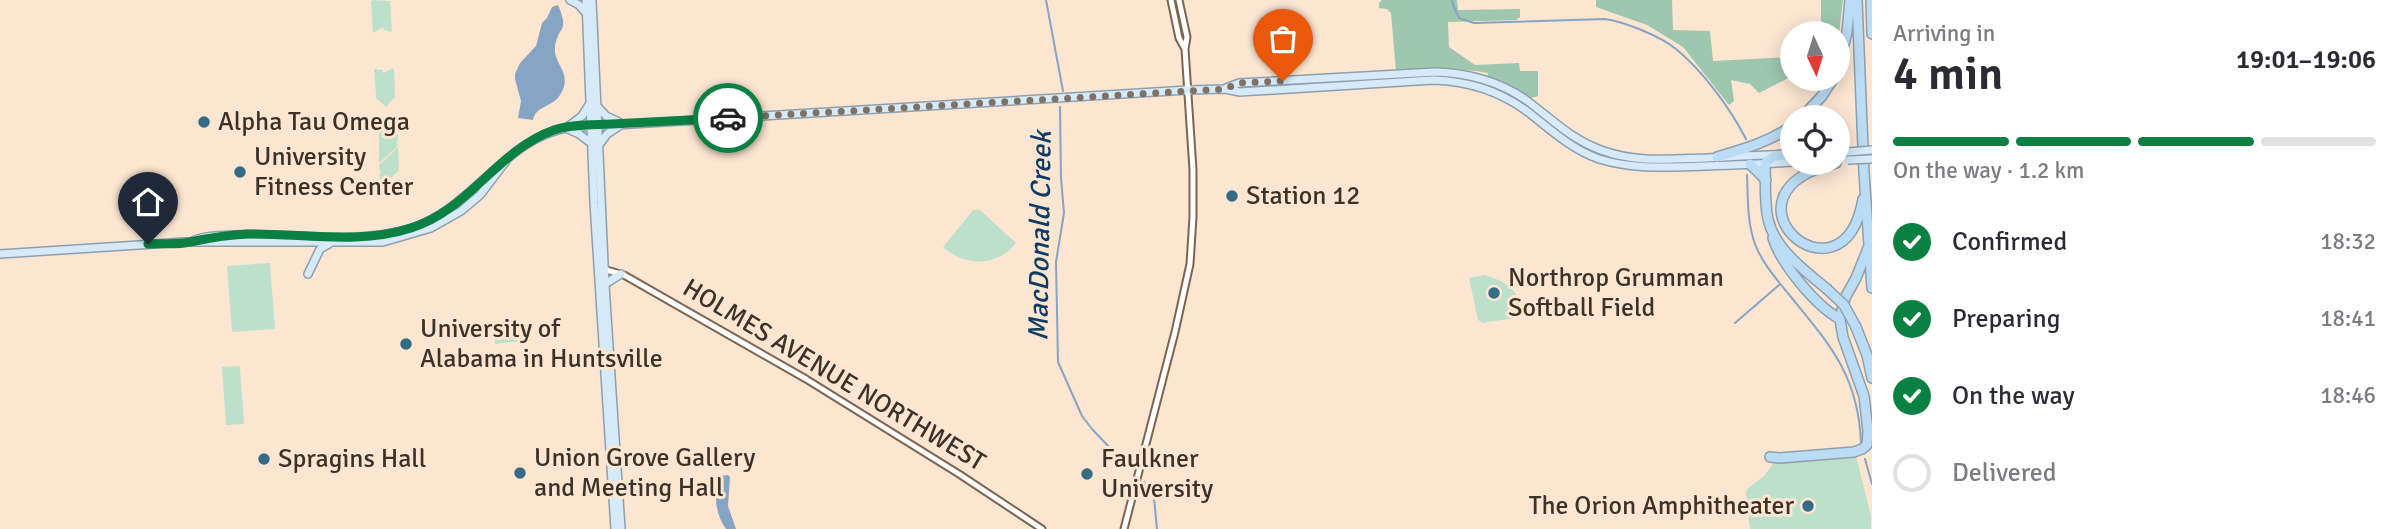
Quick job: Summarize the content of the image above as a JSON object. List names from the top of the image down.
{
  "streets": {
    "street": ["HOLMES AVENUE NORTHWEST"]
  },
  "water": ["MacDonald Creek"],
  "places": [
    "Alpha Tau Omega",
    "University Fitness Center",
    "Station 12",
    "Northrop Grumman Softball Field",
    "University of Alabama in Huntsville",
    "Spragins Hall",
    "Union Grove Gallery and Meeting Hall",
    "Faulkner University",
    "The Orion Amphitheater"
  ],
  "north": "bottom",
  "page": {
    "heading": ["4 min", "Arriving in", "19:01–19:06"],
    "bar": "On the way · 1.2 km",
    "list": [
      ["Confirmed", "18:32"],
      ["Preparing", "18:41"],
      ["On the way", "18:46"],
      "Delivered"
    ]
  }
}
